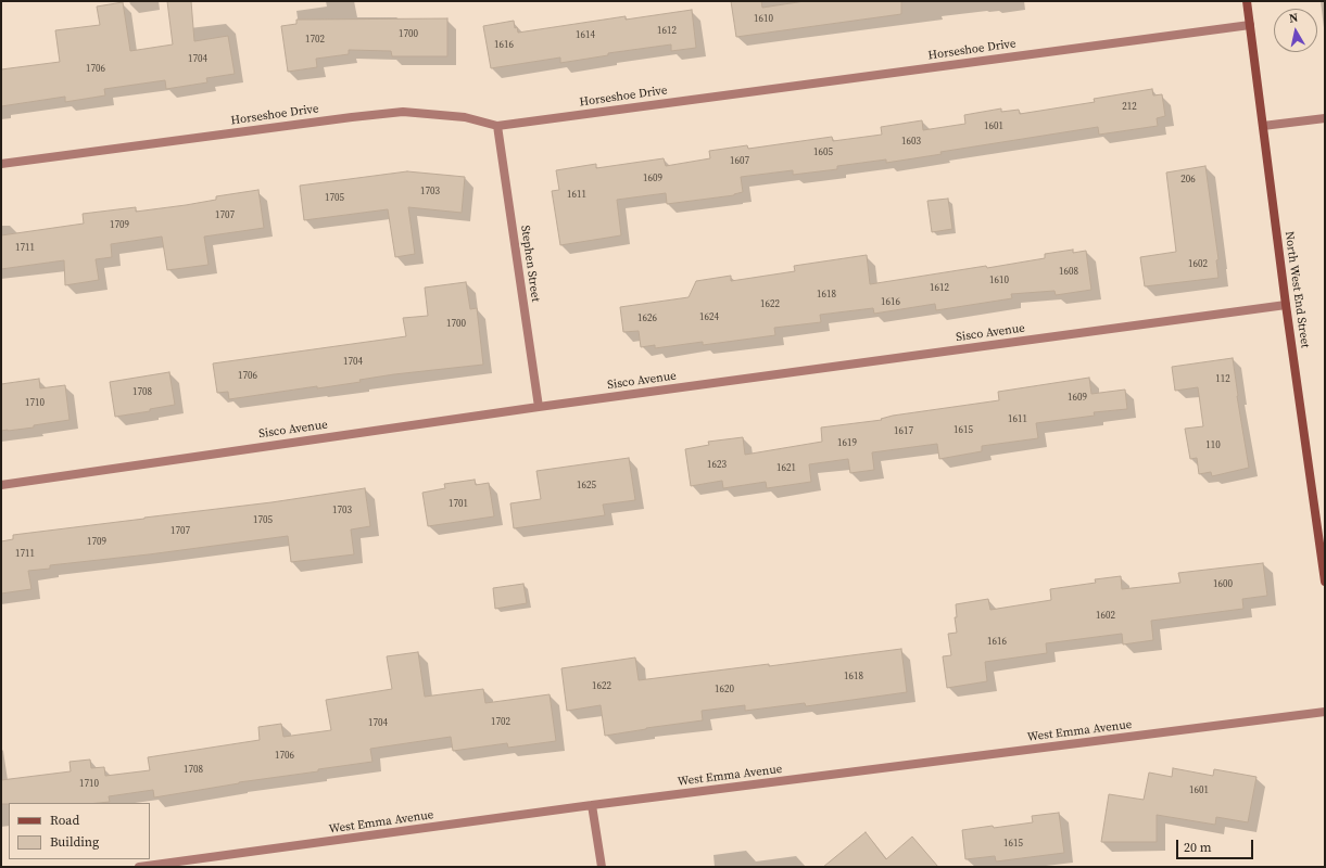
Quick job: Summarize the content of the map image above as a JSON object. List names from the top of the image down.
{
  "streets": {
    "street": [
      "Horseshoe Drive",
      "Stephen Street",
      "North West End Street",
      "Sisco Avenue",
      "West Emma Avenue"
    ]
  },
  "crossings": [
    ["Horseshoe Drive", "Stephen Street"],
    ["Horseshoe Drive", "North West End Street"],
    ["Stephen Street", "Sisco Avenue"],
    ["North West End Street", "Sisco Avenue"]
  ],
  "house_numbers": [
    "1610",
    "1612",
    "1700",
    "1614",
    "1702",
    "1616",
    "1704",
    "1706",
    "212",
    "1601",
    "1603",
    "1605",
    "1607",
    "1609",
    "206",
    "1703",
    "1611",
    "1705",
    "1707",
    "1709",
    "1711",
    "1602",
    "1608",
    "1610",
    "1612",
    "1618",
    "1616",
    "1622",
    "1624",
    "1626",
    "1700",
    "1704",
    "1706",
    "112",
    "1708",
    "1609",
    "1710",
    "1611",
    "1615",
    "1617",
    "1619",
    "110",
    "1623",
    "1621",
    "1625",
    "1701",
    "1703",
    "1705",
    "1707",
    "1709",
    "1711",
    "1600",
    "1602",
    "1616",
    "1618",
    "1622",
    "1620",
    "1702",
    "1704",
    "1706",
    "1708",
    "1710",
    "1601",
    "1615"
  ],
  "legend": ["Road", "Building"],
  "scale_bar": "20 m",
  "north": "top"
}
